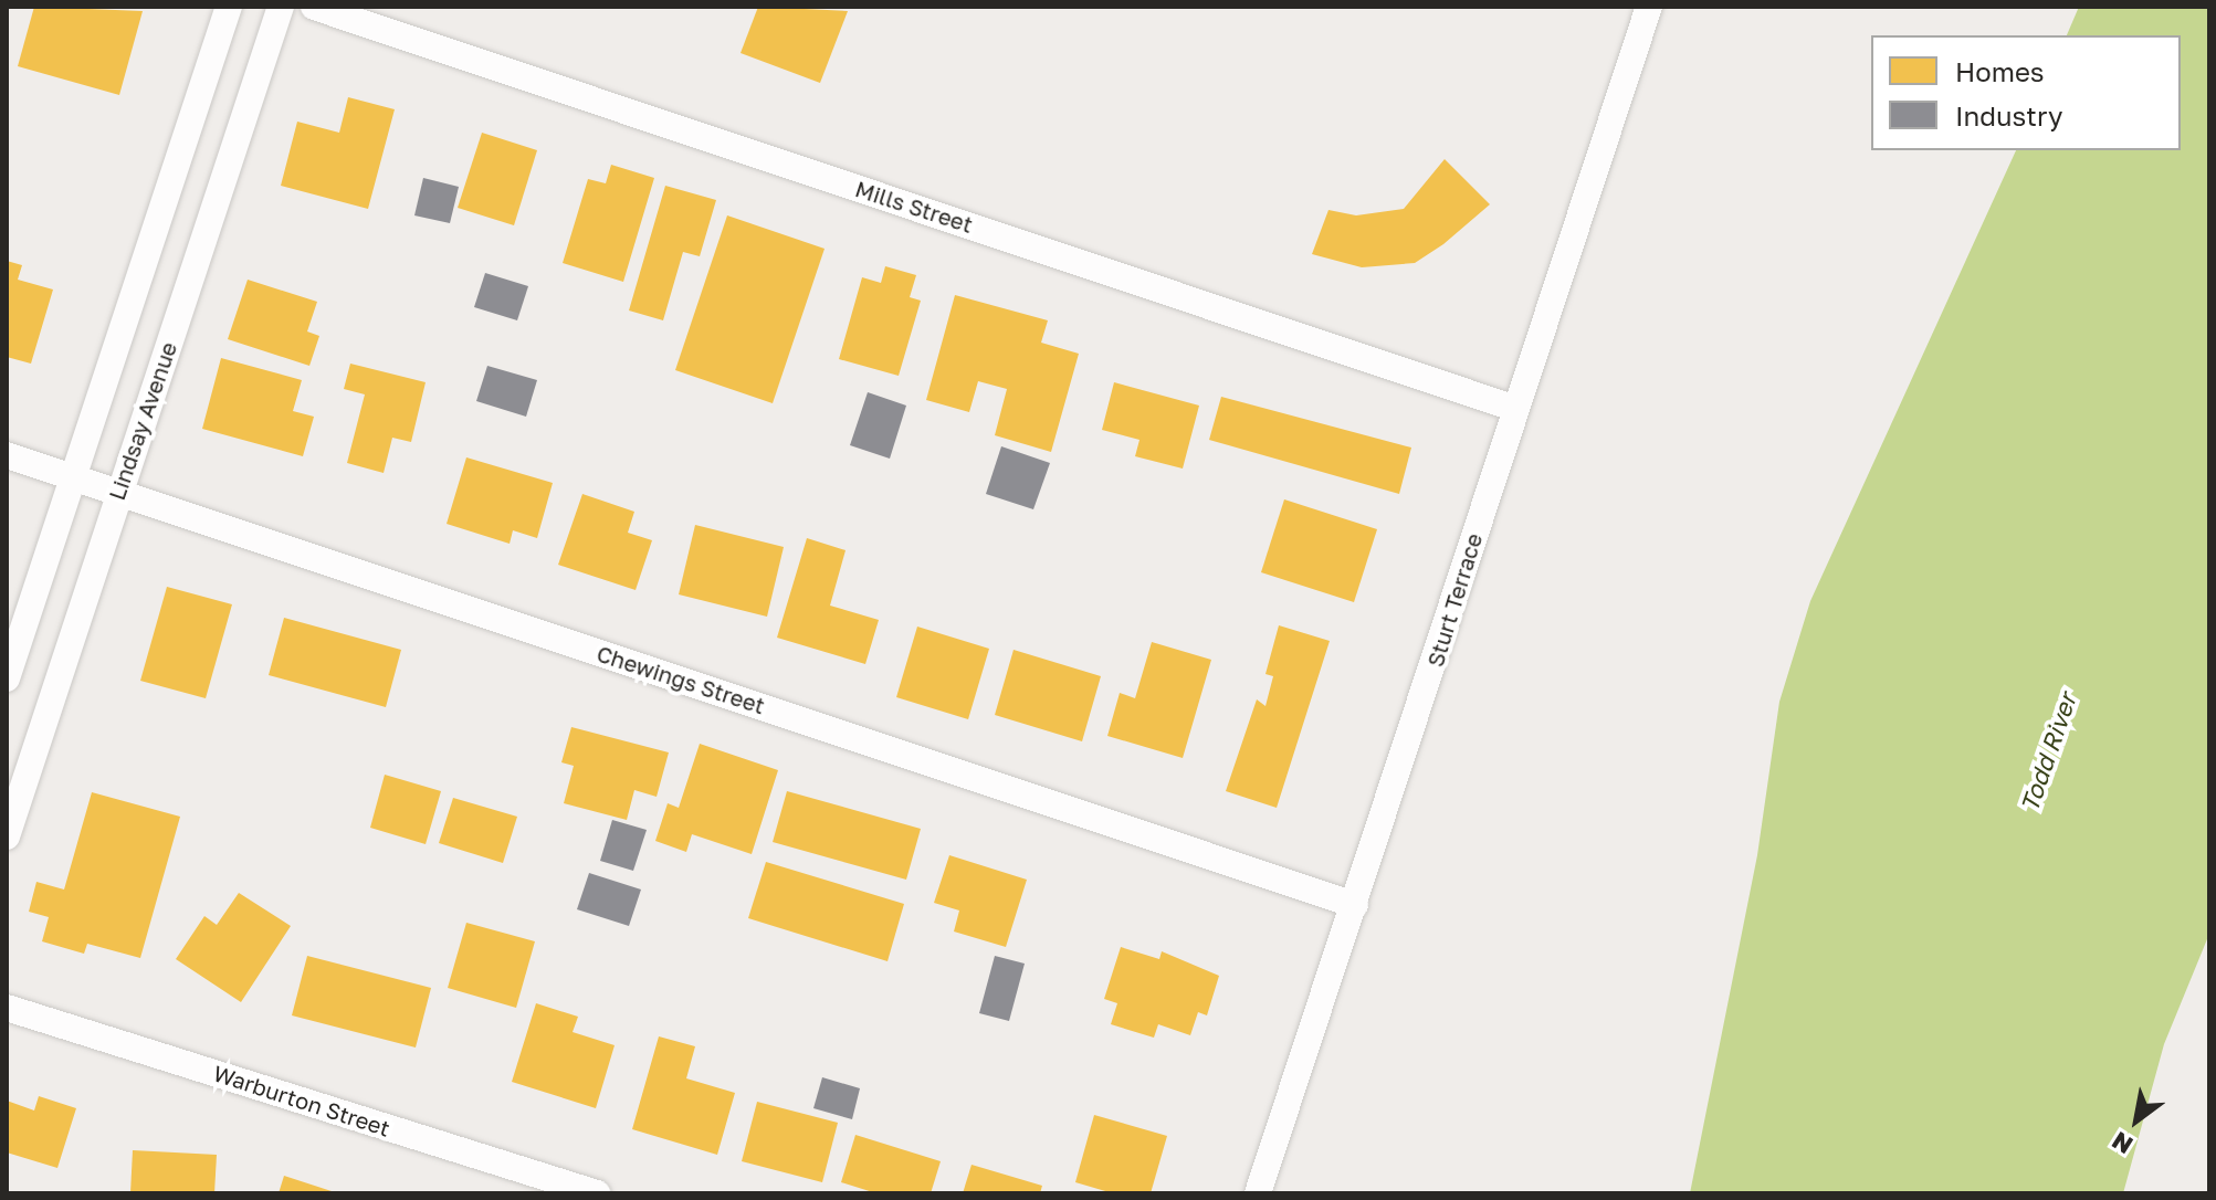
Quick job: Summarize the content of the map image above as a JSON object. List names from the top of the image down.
{
  "streets": {
    "street": [
      "Mills Street",
      "Lindsay Avenue",
      "Sturt Terrace",
      "Chewings Street",
      "Warburton Street"
    ]
  },
  "crossings": [
    ["Mills Street", "Sturt Terrace"],
    ["Lindsay Avenue", "Chewings Street"],
    ["Sturt Terrace", "Chewings Street"]
  ],
  "water": ["Todd River"],
  "legend": ["Homes", "Industry"],
  "north": "bottom left"
}
